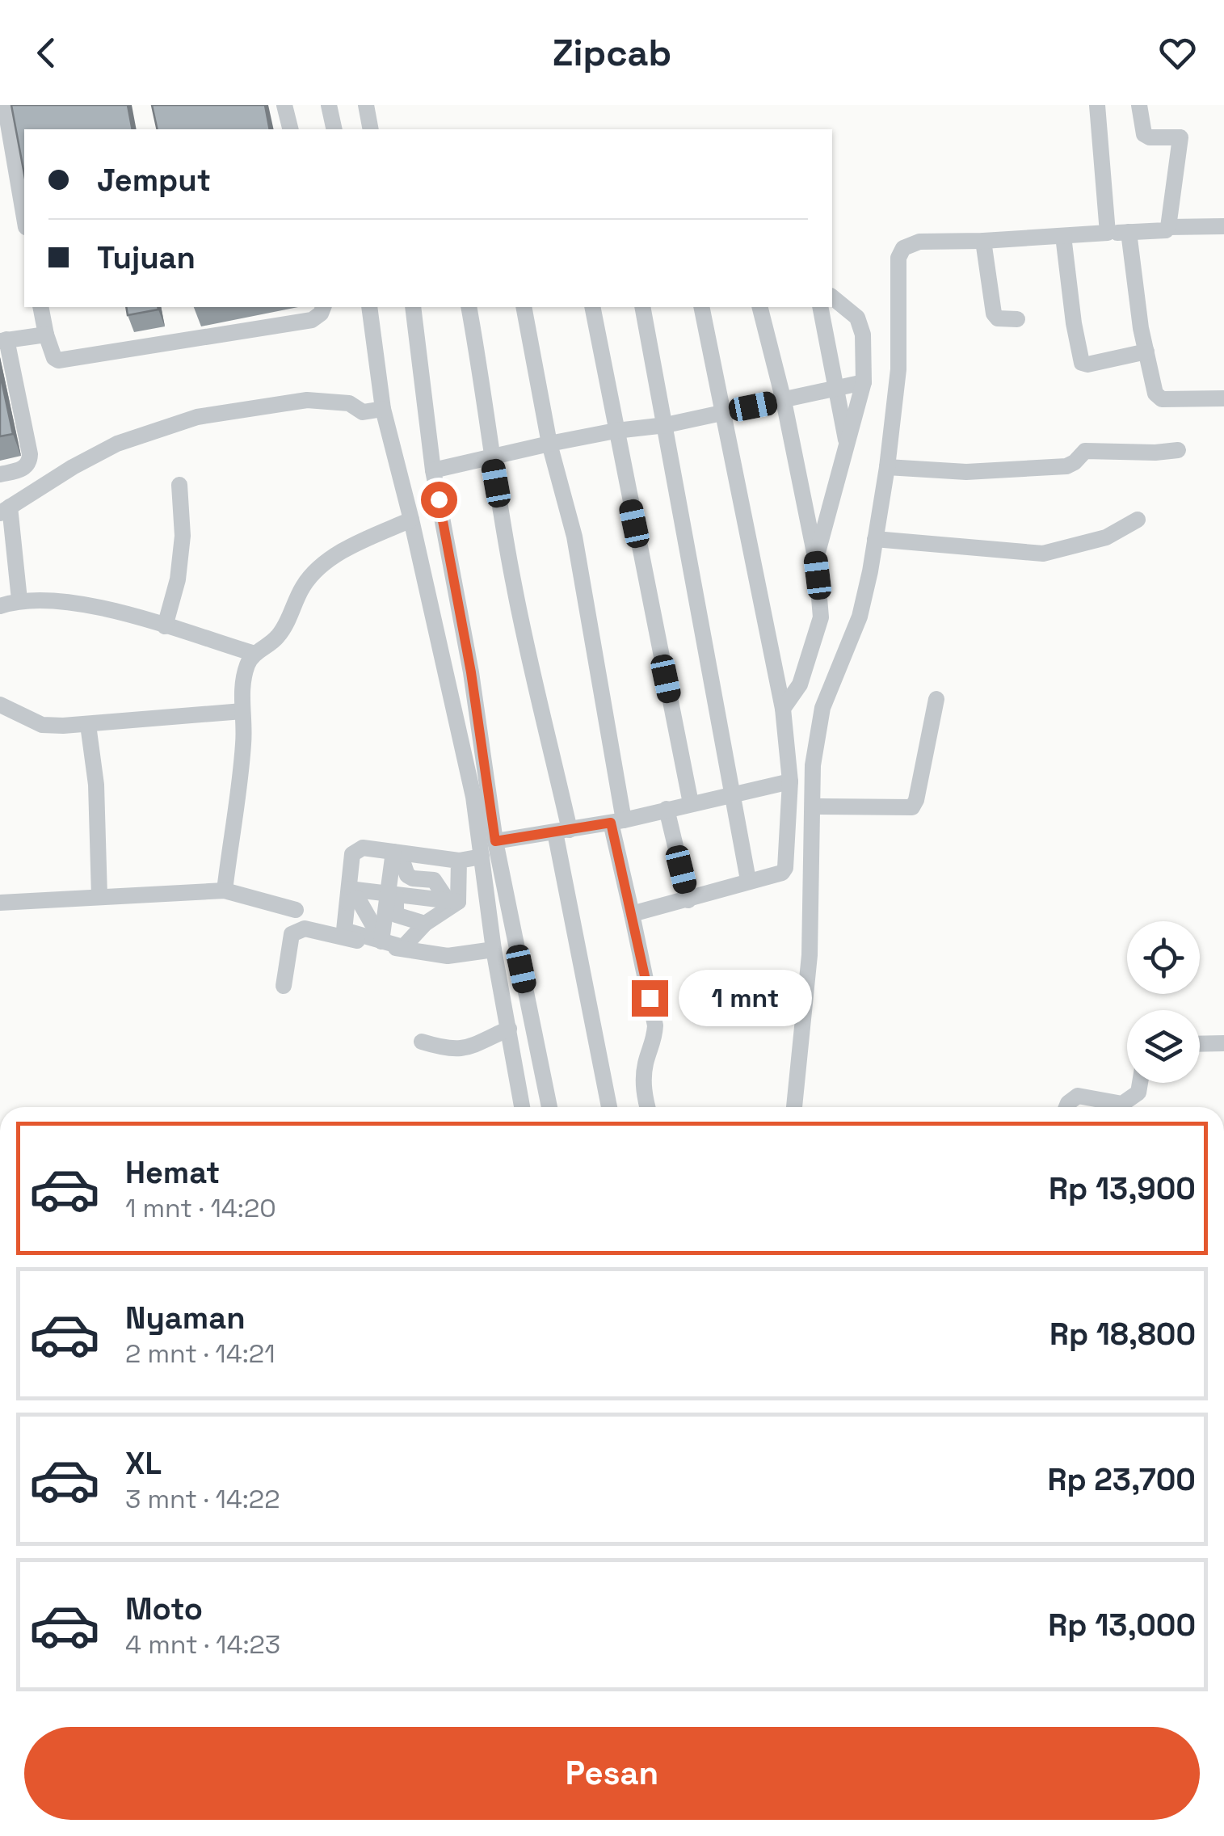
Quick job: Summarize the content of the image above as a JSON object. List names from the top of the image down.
{
  "page": {
    "header": "Zipcab",
    "banner": ["Jemput", "Tujuan"],
    "bubble": "1 mnt",
    "list": [
      {
        "name": "Hemat",
        "note": "1 mnt · 14:20",
        "value": "Rp 13,900"
      },
      {
        "name": "Nyaman",
        "note": "2 mnt · 14:21",
        "value": "Rp 18,800"
      },
      {
        "name": "XL",
        "note": "3 mnt · 14:22",
        "value": "Rp 23,700"
      },
      {
        "name": "Moto",
        "note": "4 mnt · 14:23",
        "value": "Rp 13,000"
      }
    ],
    "buttons": "Pesan"
  }
}
